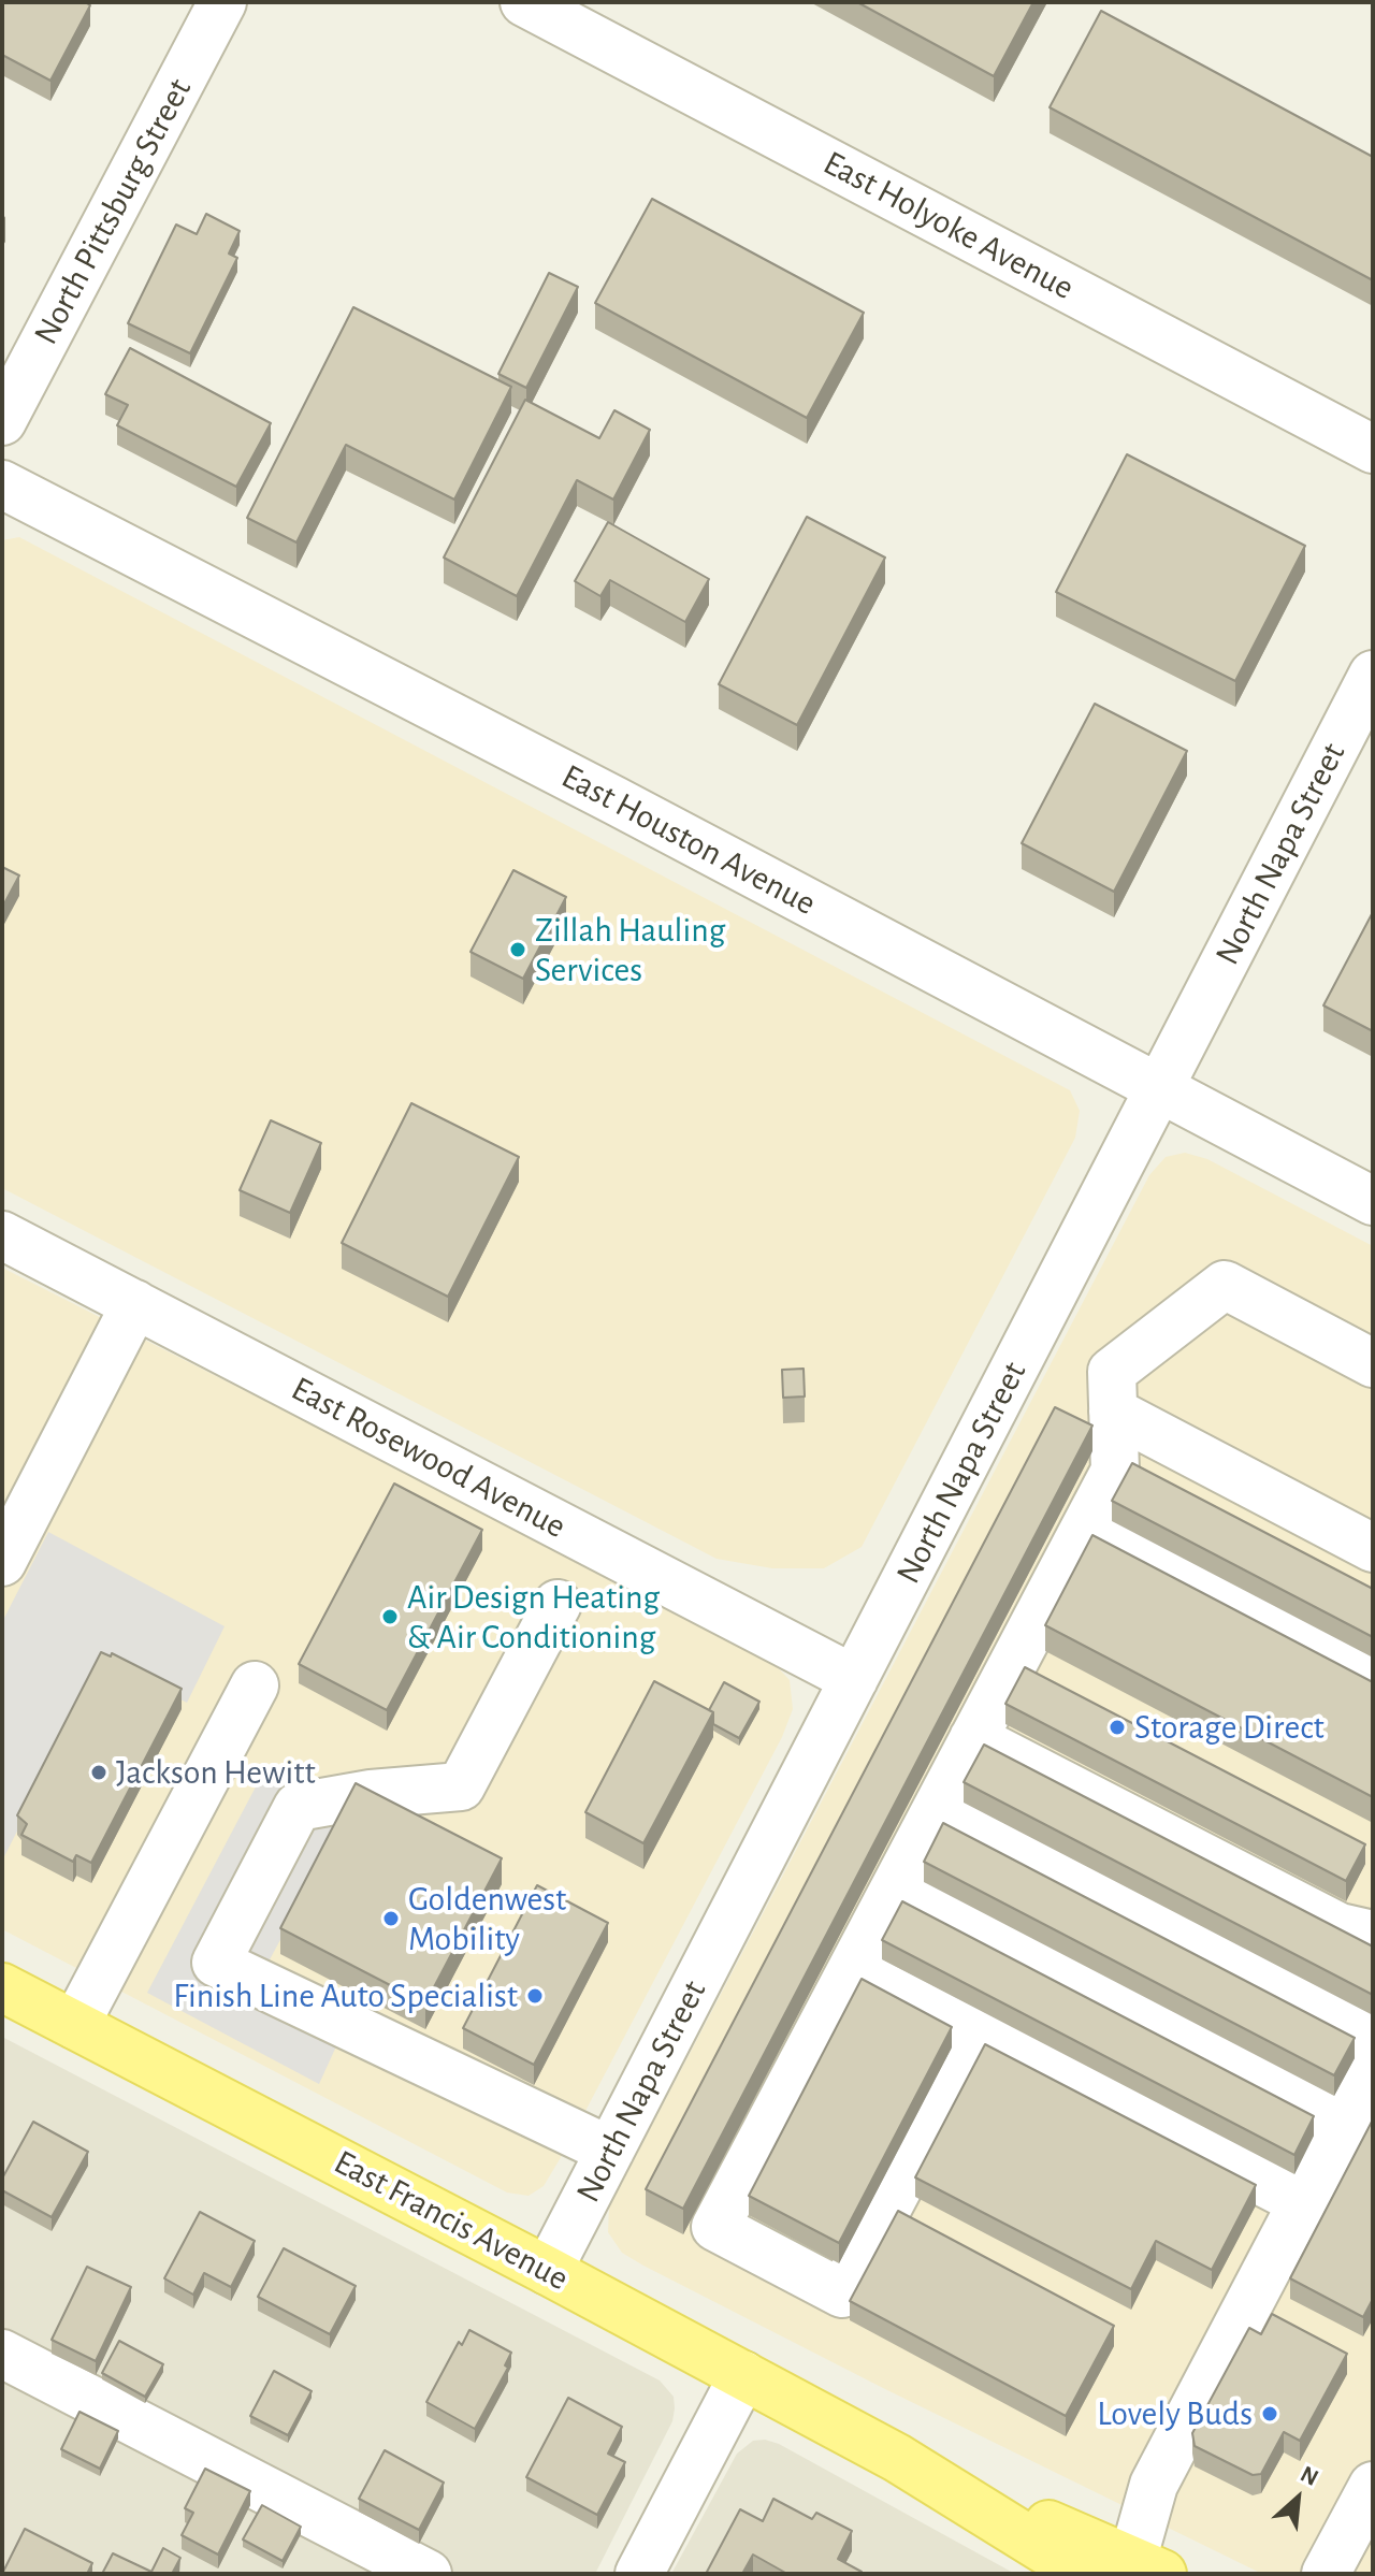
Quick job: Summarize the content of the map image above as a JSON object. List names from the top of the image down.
{
  "streets": {
    "main road": ["East Francis Avenue"],
    "street": [
      "North Pittsburg Street",
      "East Holyoke Avenue",
      "East Houston Avenue",
      "North Napa Street",
      "East Rosewood Avenue"
    ]
  },
  "crossings": [
    ["East Houston Avenue", "North Napa Street"],
    ["North Napa Street", "East Rosewood Avenue"],
    ["North Napa Street", "East Francis Avenue"]
  ],
  "places": [
    "Zillah Hauling Services",
    "Air Design Heating & Air Conditioning",
    "Storage Direct",
    "Jackson Hewitt",
    "Goldenwest Mobility",
    "Finish Line Auto Specialist",
    "Lovely Buds"
  ],
  "north": "top right"
}
